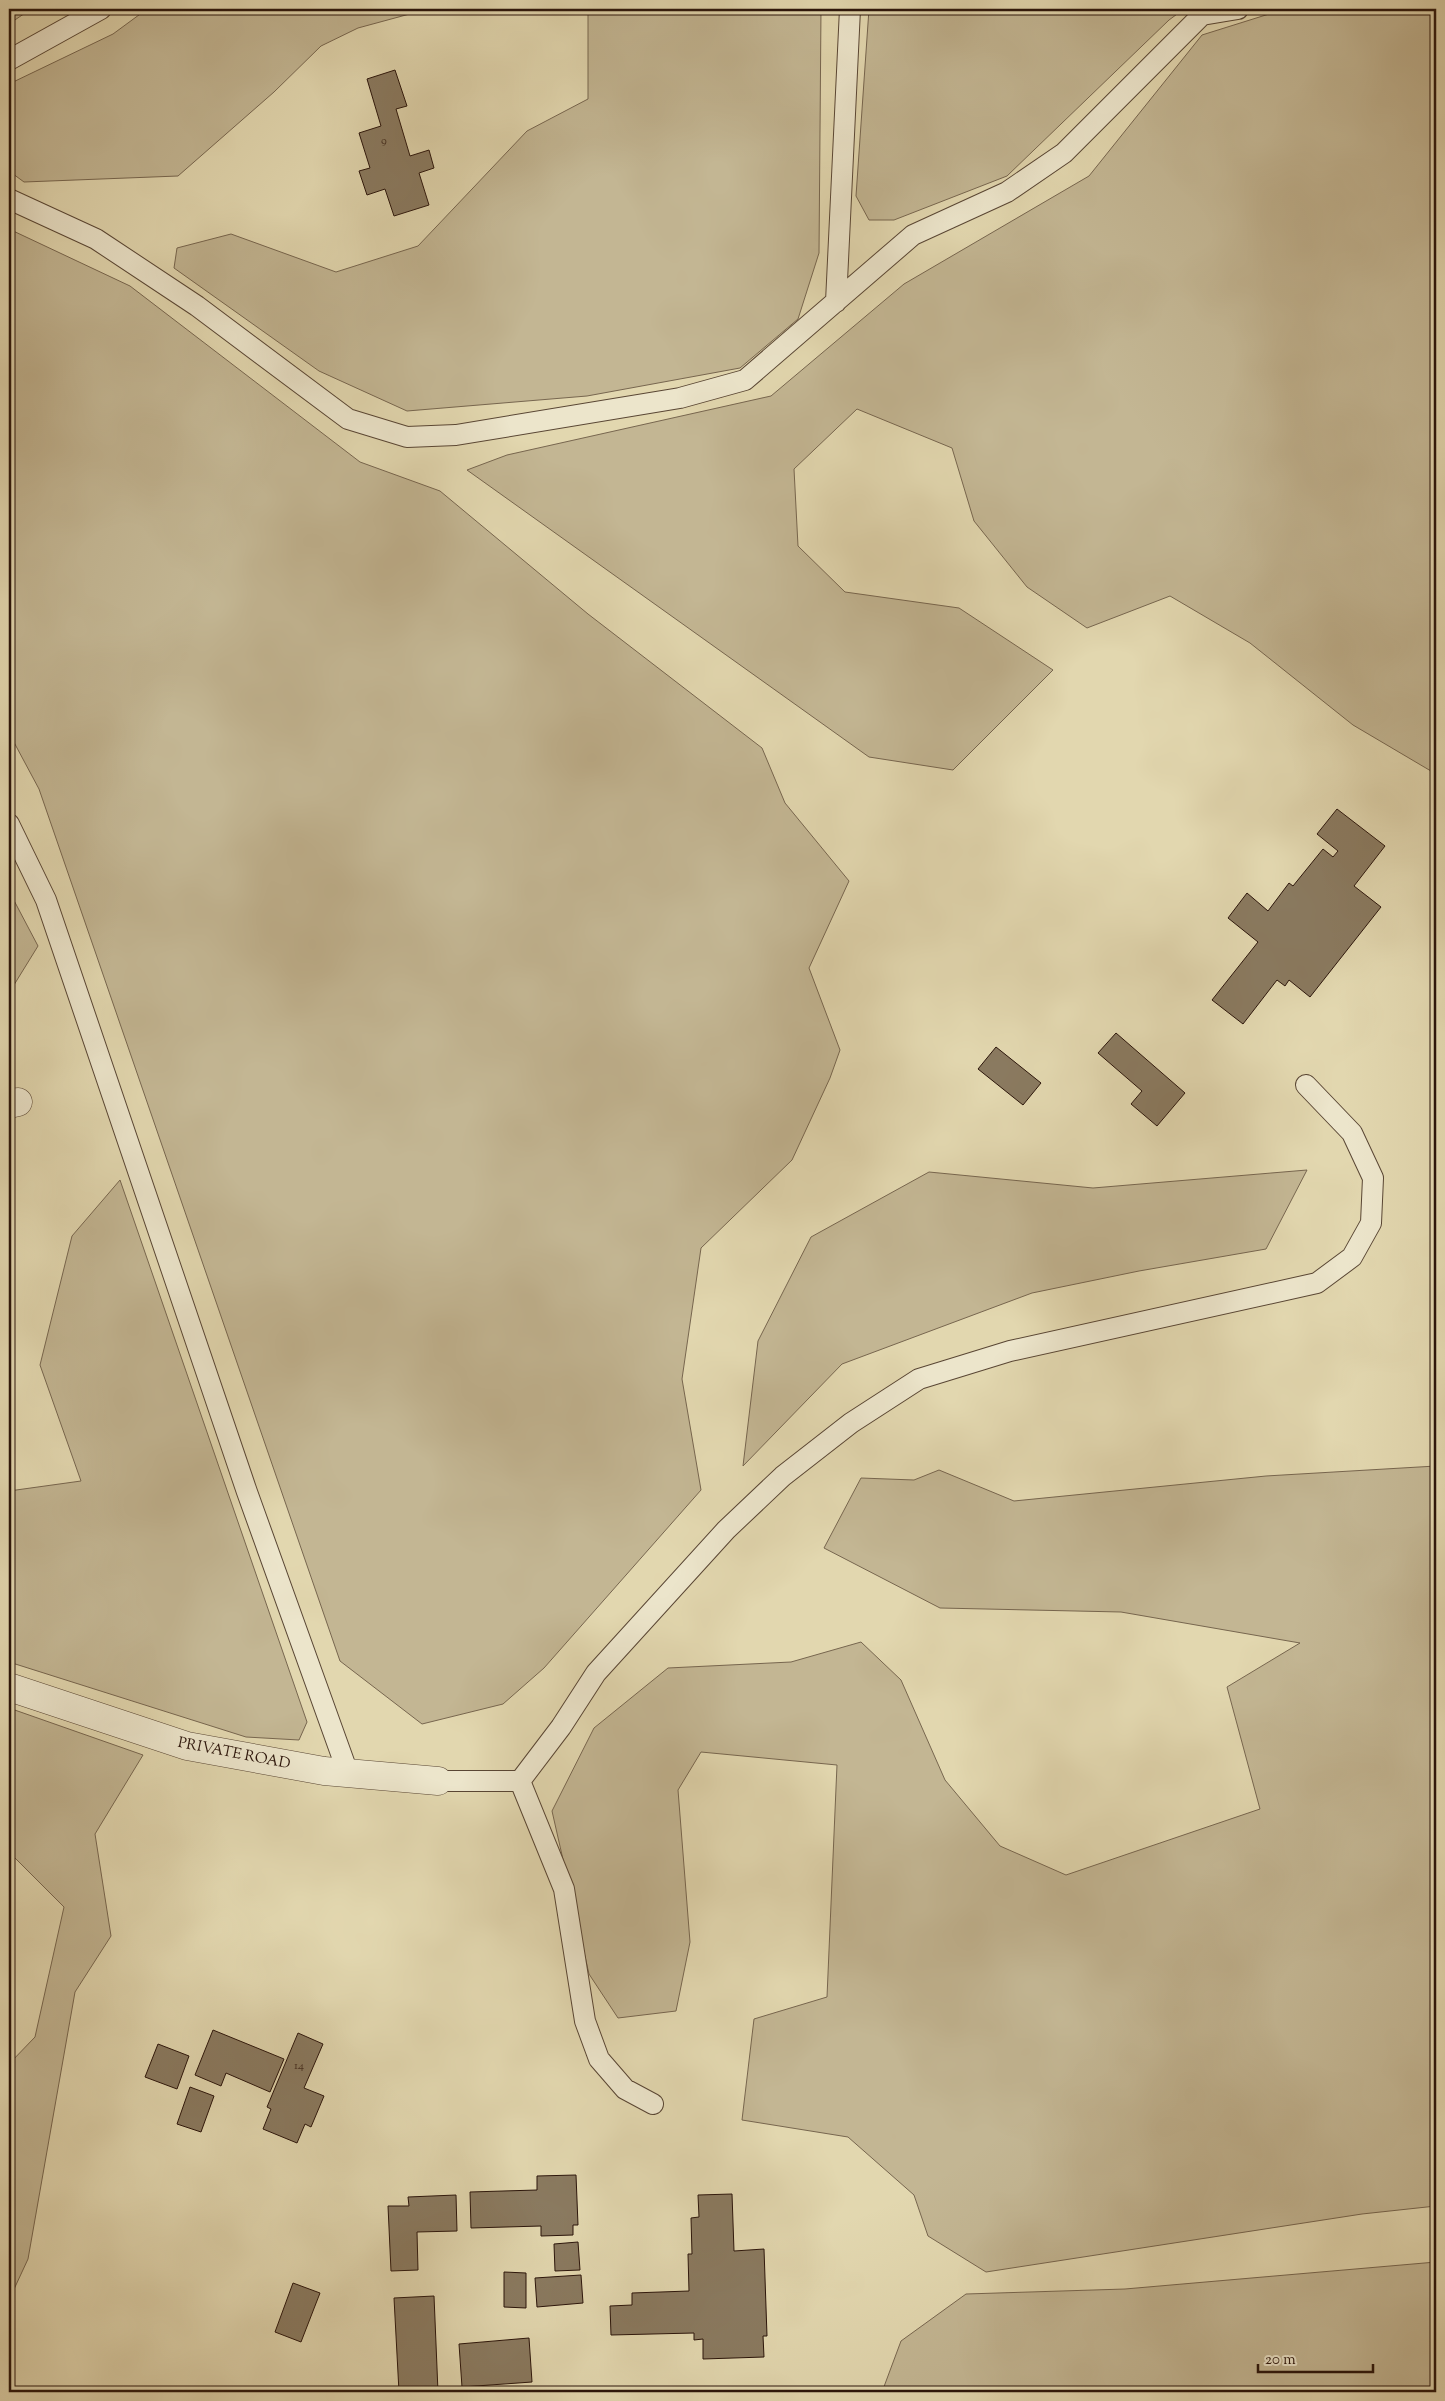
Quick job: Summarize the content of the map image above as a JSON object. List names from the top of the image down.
{
  "streets": {
    "street": ["PRIVATE ROAD"]
  },
  "house_numbers": ["9", "14"],
  "scale_bar": "20 m"
}
